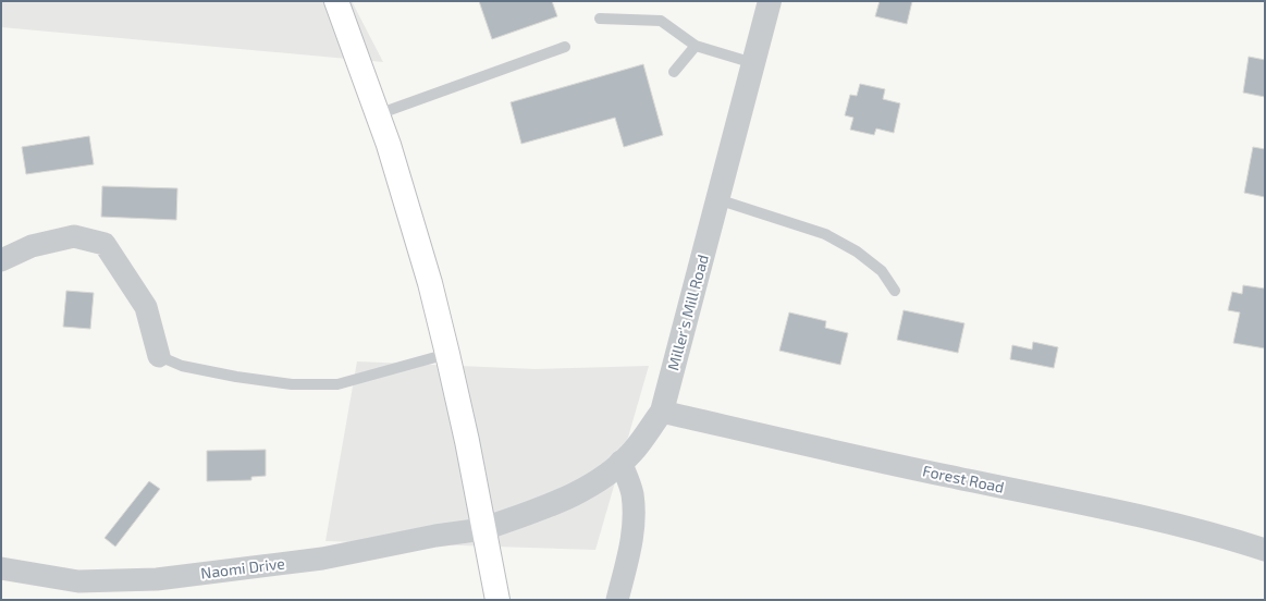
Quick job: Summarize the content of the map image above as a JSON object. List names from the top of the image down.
{
  "streets": {
    "street": ["Miller's Mill Road", "Forest Road", "Naomi Drive"]
  },
  "crossings": [
    ["Miller's Mill Road", "Forest Road"],
    ["Miller's Mill Road", "Naomi Drive"]
  ]
}
